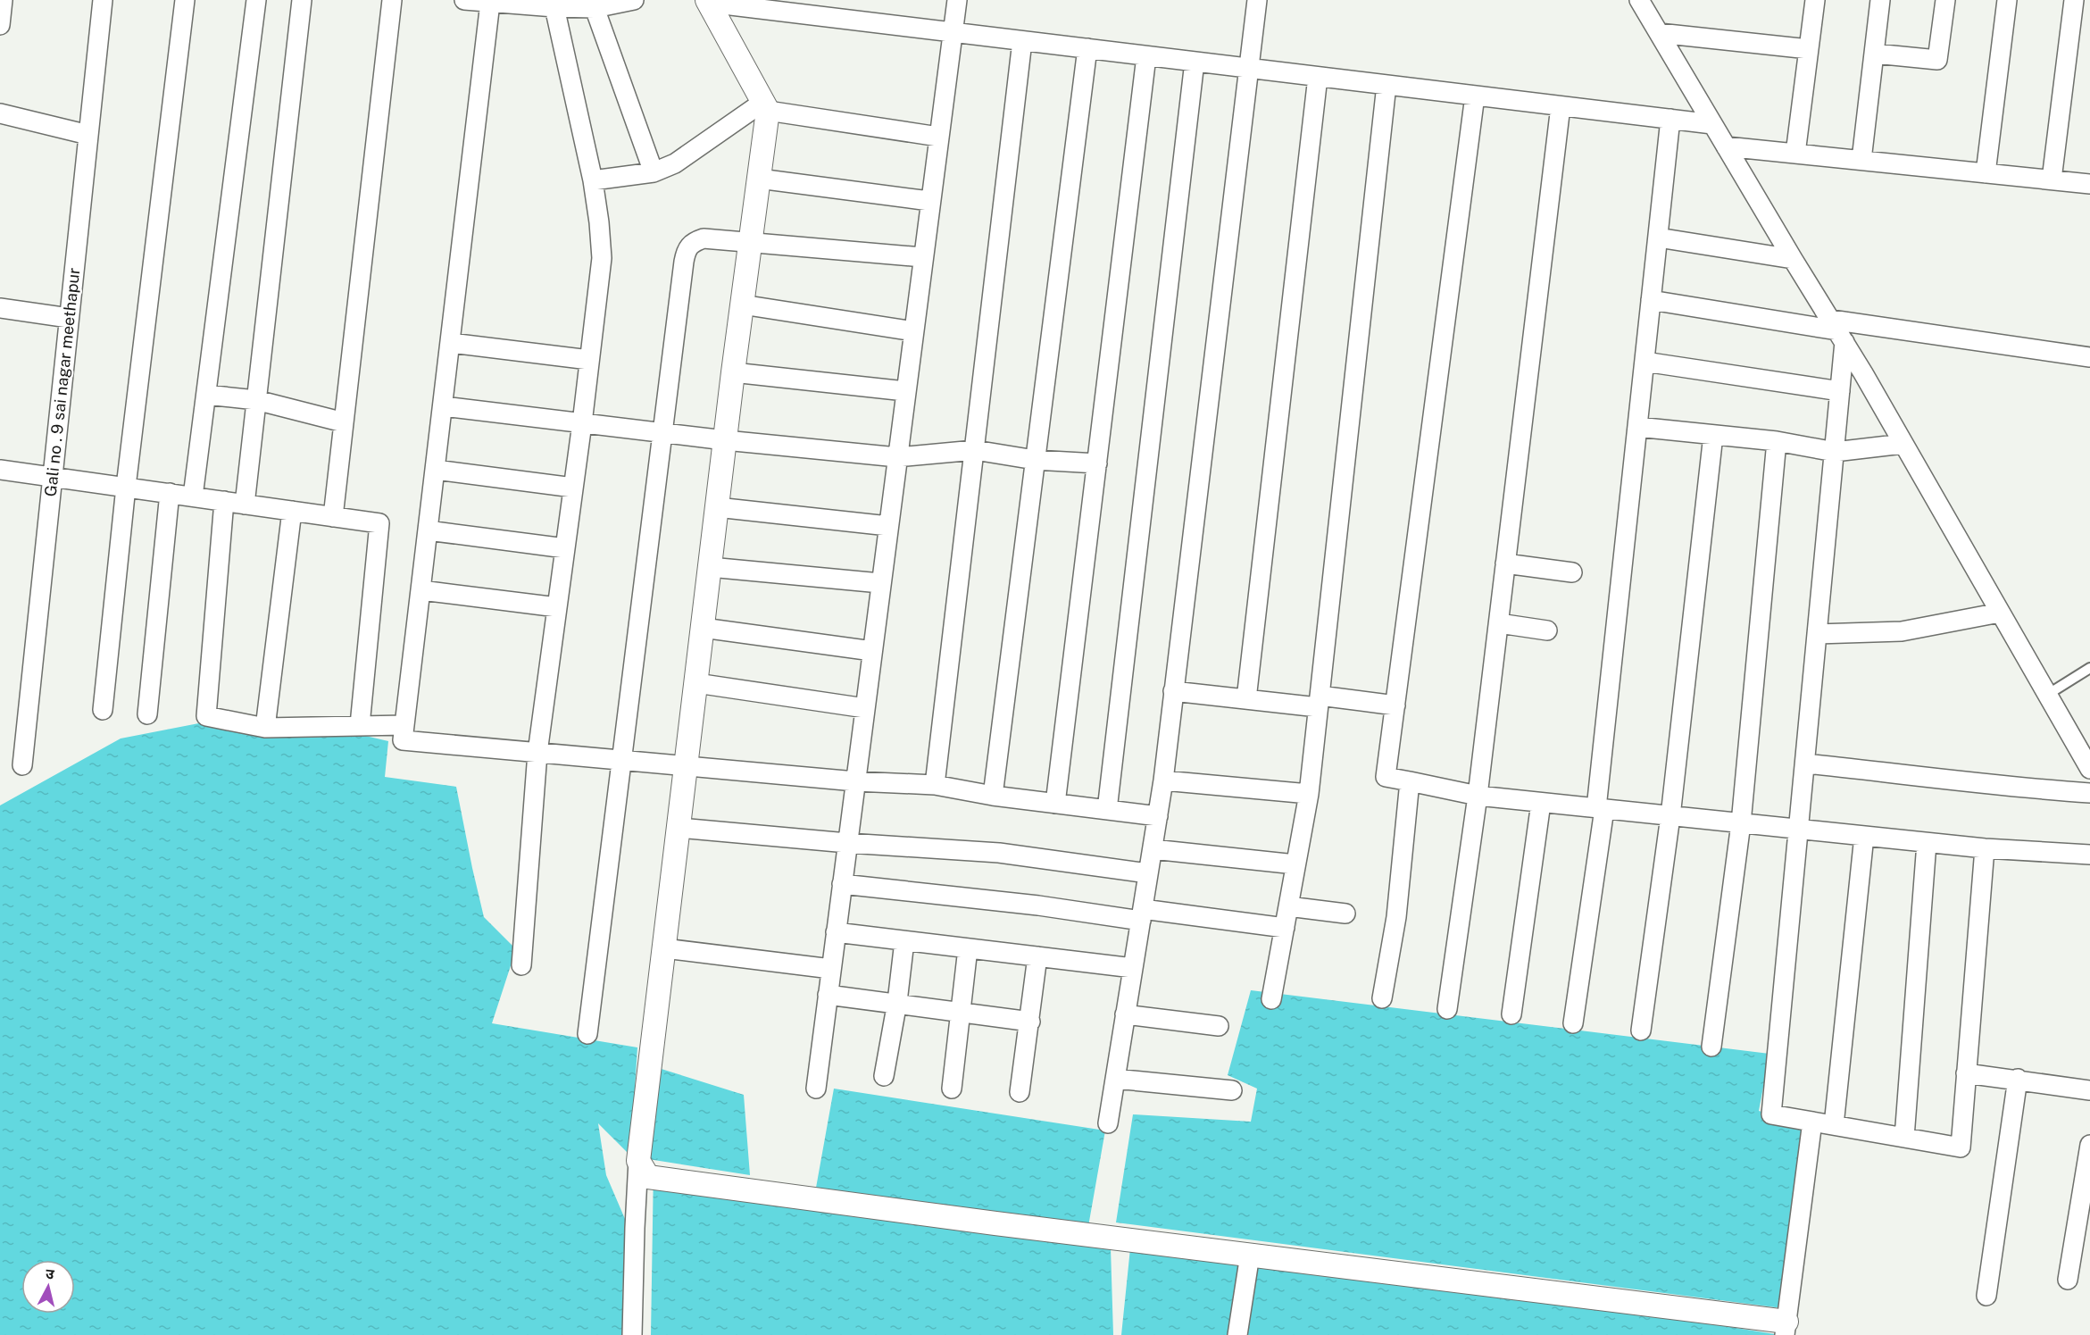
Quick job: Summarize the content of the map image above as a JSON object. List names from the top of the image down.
{
  "streets": {
    "street": ["Gali no . 9 sai nagar meethapur"]
  },
  "north": "top"
}
